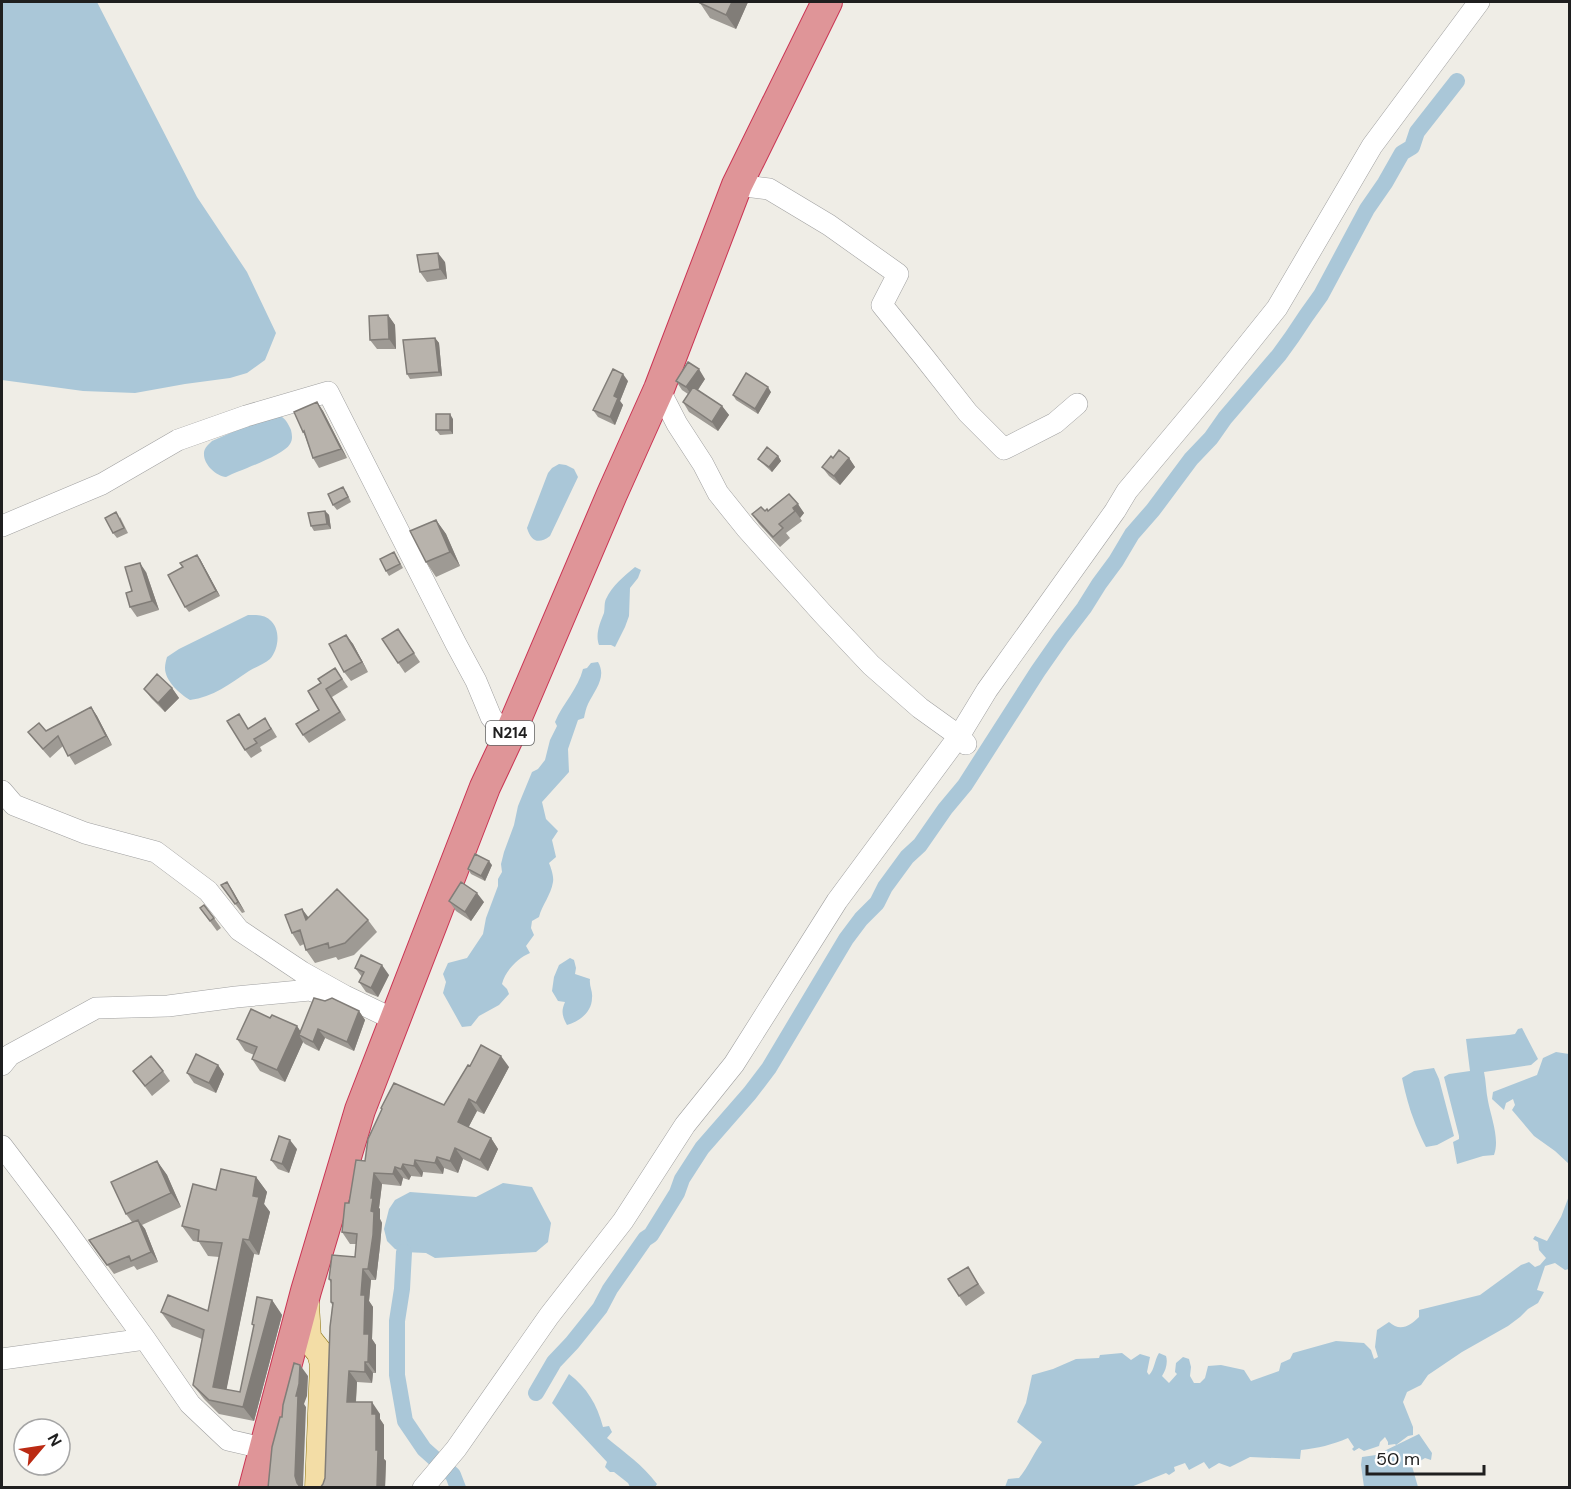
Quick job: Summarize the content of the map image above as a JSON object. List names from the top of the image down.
{
  "streets": {
    "highway": ["N214"]
  },
  "scale_bar": "50 m",
  "north": "top right"
}
